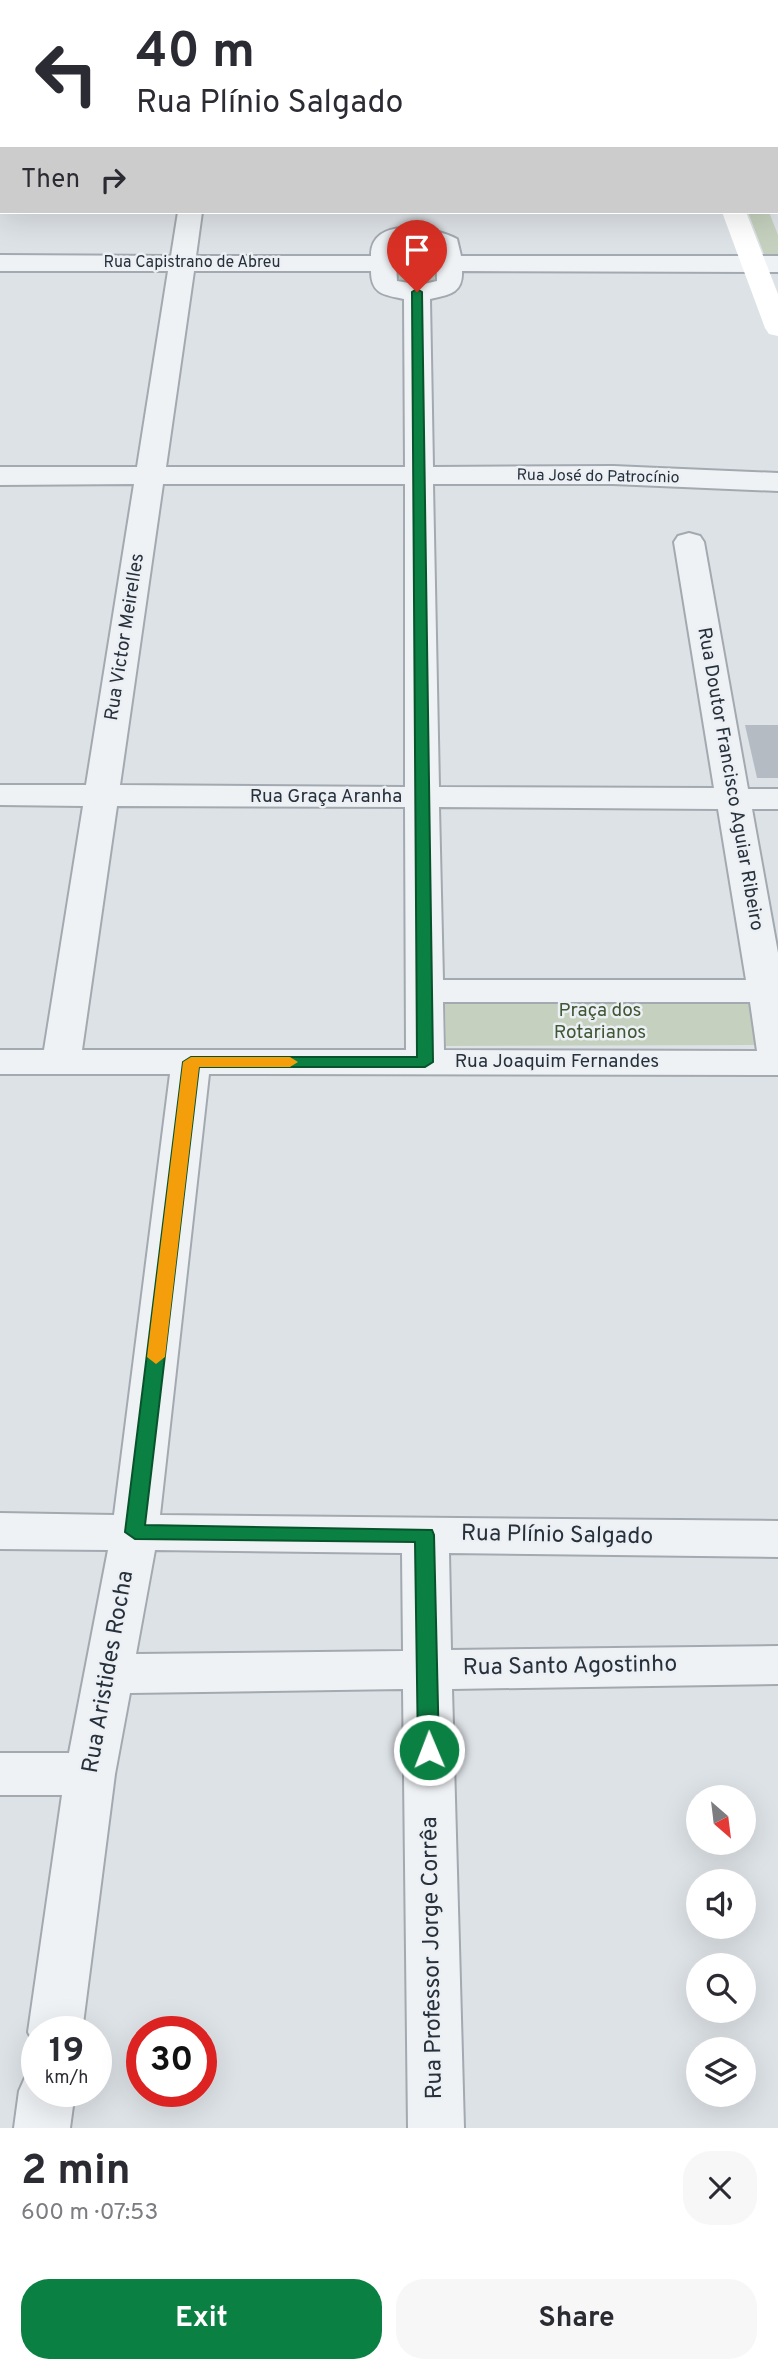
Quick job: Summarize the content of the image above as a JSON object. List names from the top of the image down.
{
  "streets": {
    "street": [
      "Rua Capistrano de Abreu",
      "Rua José do Patrocínio",
      "Rua Victor Meirelles",
      "Rua Doutor Francisco Aguiar Ribeiro",
      "Rua Graça Aranha",
      "Rua Joaquim Fernandes",
      "Rua Plínio Salgado",
      "Rua Santo Agostinho",
      "Rua Aristides Rocha",
      "Rua Professor Jorge Corrêa"
    ]
  },
  "crossings": [
    ["Rua Capistrano de Abreu", "Rua Victor Meirelles"],
    ["Rua José do Patrocínio", "Rua Victor Meirelles"],
    ["Rua Victor Meirelles", "Rua Graça Aranha"],
    ["Rua Victor Meirelles", "Rua Joaquim Fernandes"],
    ["Rua Doutor Francisco Aguiar Ribeiro", "Rua Graça Aranha"],
    ["Rua Doutor Francisco Aguiar Ribeiro", "Rua Joaquim Fernandes"],
    ["Rua Joaquim Fernandes", "Rua Aristides Rocha"],
    ["Rua Plínio Salgado", "Rua Aristides Rocha"],
    ["Rua Plínio Salgado", "Rua Professor Jorge Corrêa"],
    ["Rua Santo Agostinho", "Rua Aristides Rocha"],
    ["Rua Santo Agostinho", "Rua Professor Jorge Corrêa"]
  ],
  "parks": ["Praça dos Rotarianos"],
  "north": "bottom right",
  "page": {
    "turn": ["40 m", "Rua Plínio Salgado"],
    "then": "Then",
    "speed": "19 km/h",
    "limit": "30",
    "heading": ["2 min", "600 m · 07:53"],
    "buttons": ["Exit", "Share"]
  }
}
